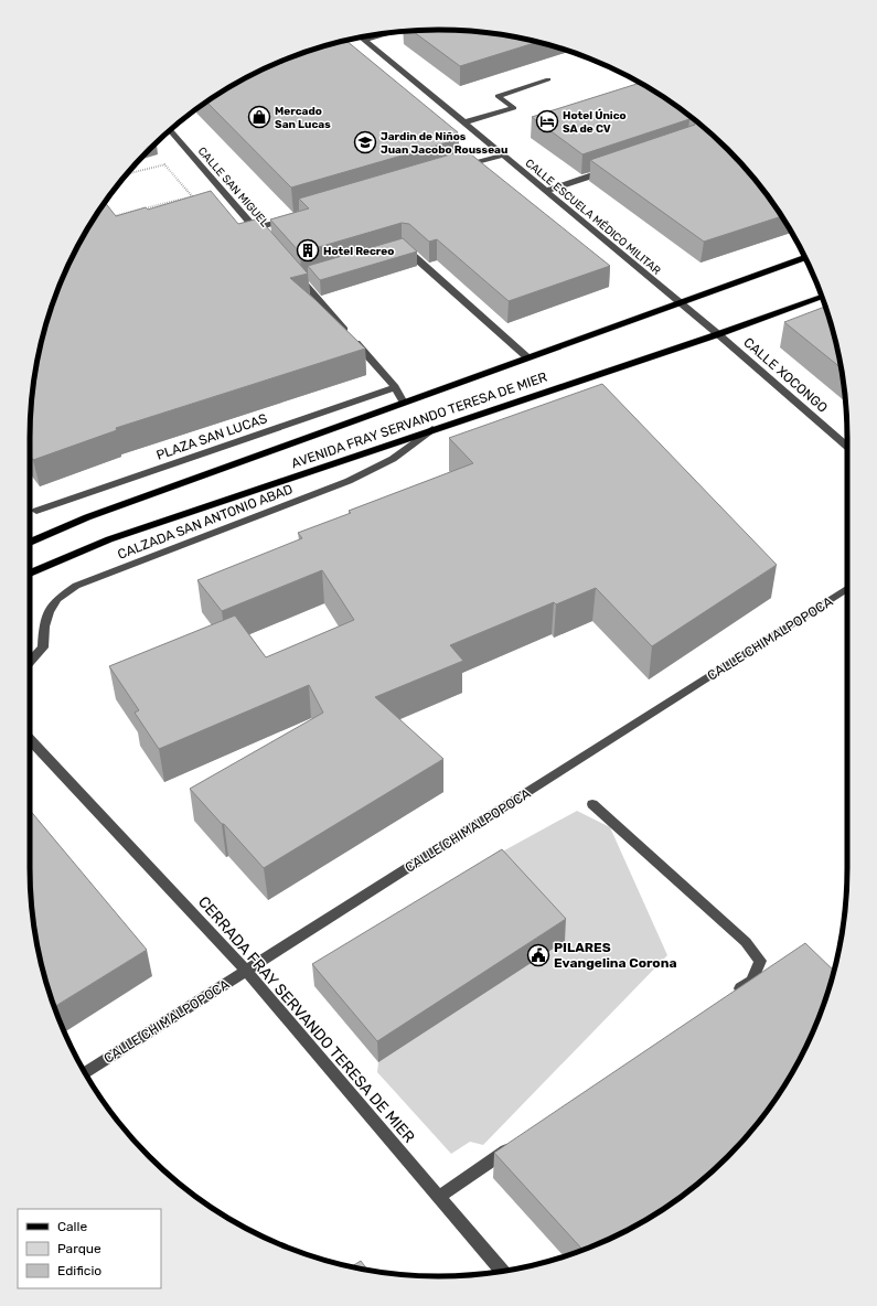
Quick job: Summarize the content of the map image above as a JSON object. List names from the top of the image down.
{
  "streets": {
    "main road": ["AVENIDA FRAY SERVANDO TERESA DE MIER"],
    "street": [
      "CALLE SAN MIGUEL",
      "CALLE ESCUELA MÉDICO MILITAR",
      "CALLE XOCONGO",
      "PLAZA SAN LUCAS",
      "CALZADA SAN ANTONIO ABAD",
      "CALLE CHIMALPOPOCA",
      "CERRADA FRAY SERVANDO TERESA DE MIER"
    ]
  },
  "crossings": [
    ["CALLE ESCUELA MÉDICO MILITAR", "CALLE XOCONGO"],
    ["CALLE ESCUELA MÉDICO MILITAR", "AVENIDA FRAY SERVANDO TERESA DE MIER"],
    ["CALLE XOCONGO", "AVENIDA FRAY SERVANDO TERESA DE MIER"],
    ["AVENIDA FRAY SERVANDO TERESA DE MIER", "CALZADA SAN ANTONIO ABAD"],
    ["CALLE CHIMALPOPOCA", "CERRADA FRAY SERVANDO TERESA DE MIER"]
  ],
  "places": {
    "shop": ["Mercado San Lucas"],
    "hotel": ["Hotel Único SA de CV"],
    "school or university": ["Jardin de Niños Juan Jacobo Rousseau"],
    "building": ["Hotel Recreo"],
    "public building": ["PILARES Evangelina Corona"]
  },
  "legend": ["Calle", "Parque", "Edificio"]
}
